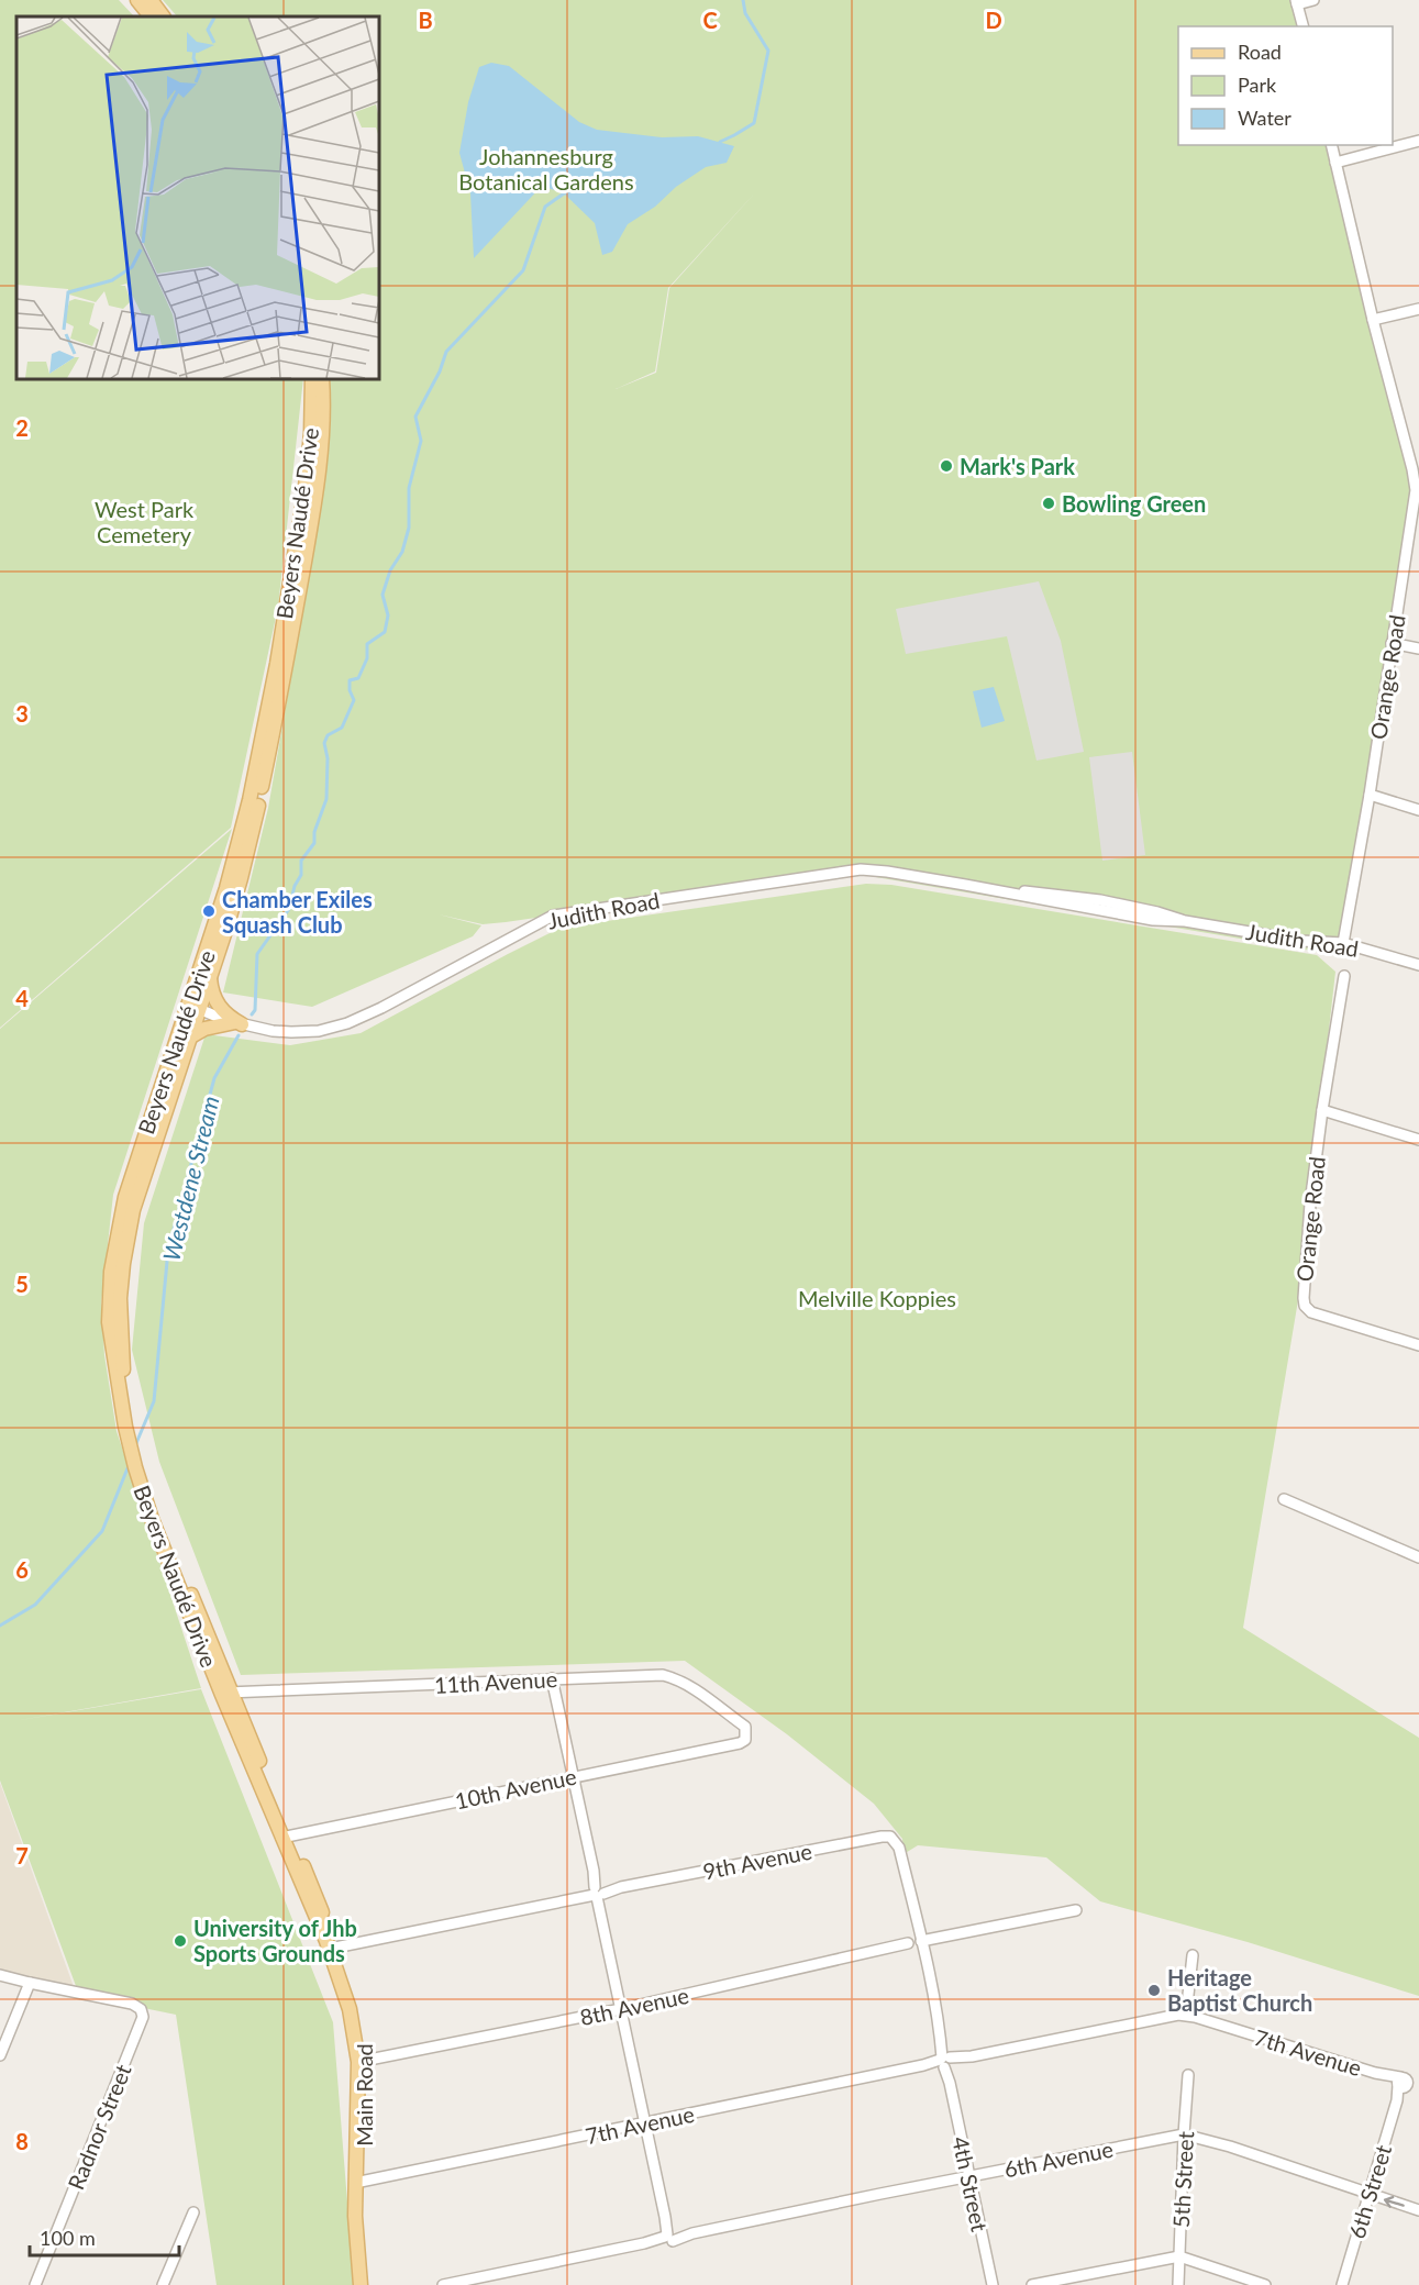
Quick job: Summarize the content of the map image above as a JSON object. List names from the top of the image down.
{
  "streets": {
    "main road": ["Beyers Naudé Drive", "Main Road"],
    "street": [
      "Orange Road",
      "Judith Road",
      "11th Avenue",
      "10th Avenue",
      "9th Avenue",
      "8th Avenue",
      "7th Avenue",
      "Radnor Street",
      "6th Avenue",
      "5th Street",
      "4th Street",
      "6th Street"
    ]
  },
  "crossings": [
    ["Beyers Naudé Drive", "Judith Road"],
    ["Beyers Naudé Drive", "11th Avenue"],
    ["Beyers Naudé Drive", "Main Road"],
    ["Orange Road", "Judith Road"],
    ["11th Avenue", "10th Avenue"],
    ["11th Avenue", "Main Road"],
    ["10th Avenue", "Main Road"],
    ["9th Avenue", "Main Road"],
    ["9th Avenue", "4th Street"],
    ["8th Avenue", "Main Road"],
    ["7th Avenue", "Main Road"],
    ["7th Avenue", "4th Street"],
    ["7th Avenue", "6th Street"],
    ["6th Avenue", "5th Street"],
    ["6th Avenue", "4th Street"],
    ["6th Avenue", "6th Street"]
  ],
  "water": ["Westdene Stream"],
  "parks": ["Johannesburg Botanical Gardens", "West Park Cemetery", "Melville Koppies"],
  "places": [
    "Mark's Park",
    "Bowling Green",
    "Chamber Exiles Squash Club",
    "University of Jhb Sports Grounds",
    "Heritage Baptist Church"
  ],
  "legend": ["Road", "Park", "Water"],
  "scale_bar": "100 m",
  "grid": {
    "columns": ["B", "C", "D"],
    "rows": [
      "2",
      "3",
      "4",
      "5",
      "6",
      "7",
      "8"
    ]
  }
}
